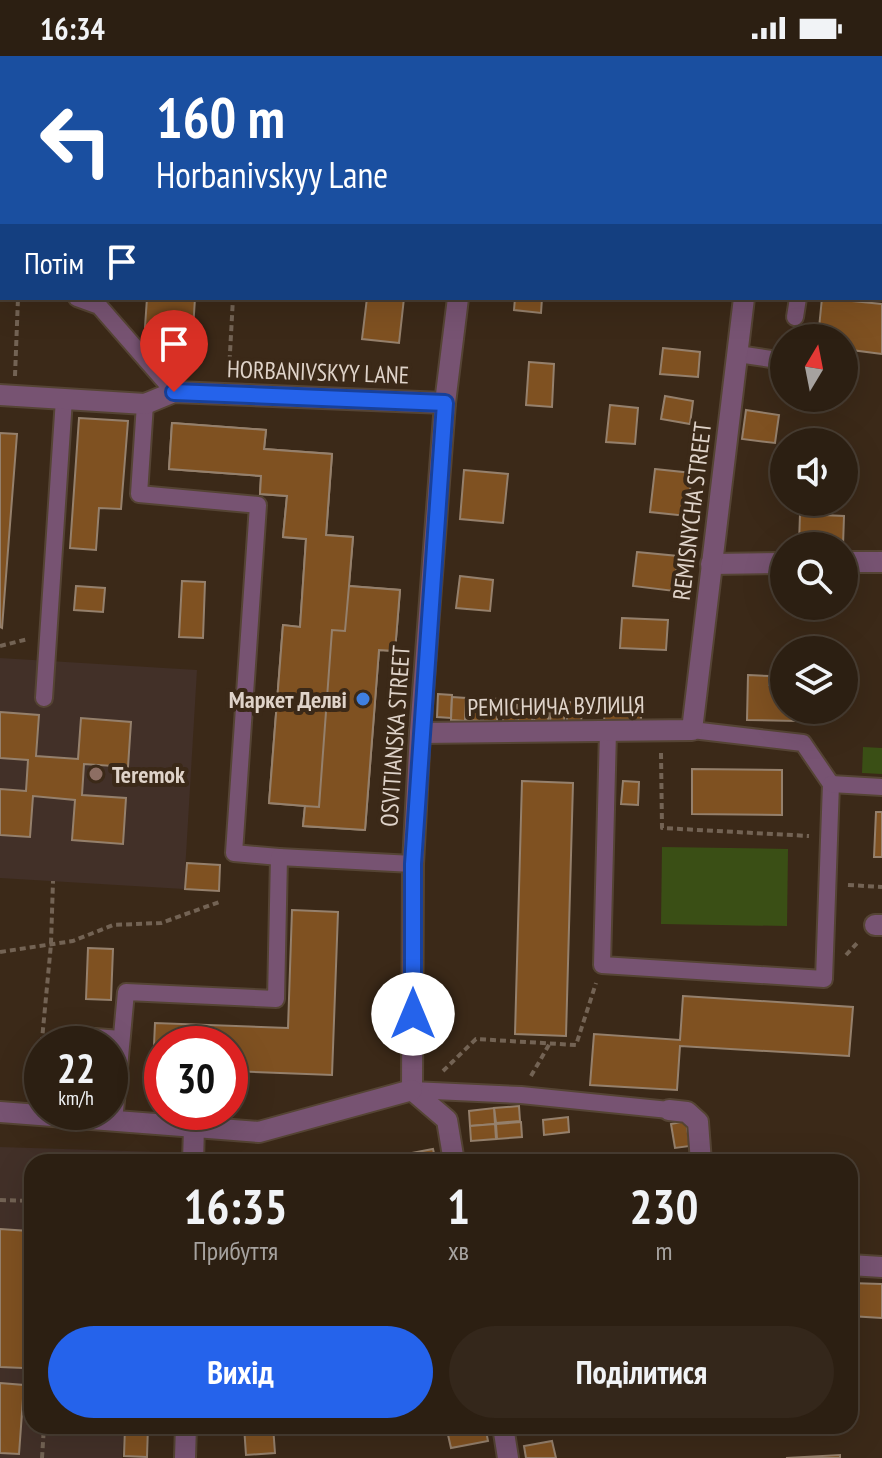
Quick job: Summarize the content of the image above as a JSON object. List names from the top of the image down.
{
  "streets": {
    "street": [
      "HORBANIVSKYY LANE",
      "REMISNYCHA STREET",
      "РЕМІСНИЧА ВУЛИЦЯ",
      "OSVITIANSKA STREET"
    ]
  },
  "crossings": [
    ["HORBANIVSKYY LANE", "OSVITIANSKA STREET"],
    ["REMISNYCHA STREET", "РЕМІСНИЧА ВУЛИЦЯ"],
    ["РЕМІСНИЧА ВУЛИЦЯ", "OSVITIANSKA STREET"]
  ],
  "places": ["Маркет Делві", "Teremok"],
  "north": "top",
  "page": {
    "status": "16:34",
    "turn": ["160 m", "Horbanivskyy Lane"],
    "then": "Потім",
    "speed": "22 km/h",
    "limit": "30",
    "eta": [
      "16:35",
      "Прибуття",
      "1",
      "хв",
      "230",
      "m"
    ],
    "buttons": ["Вихід", "Поділитися"]
  }
}
